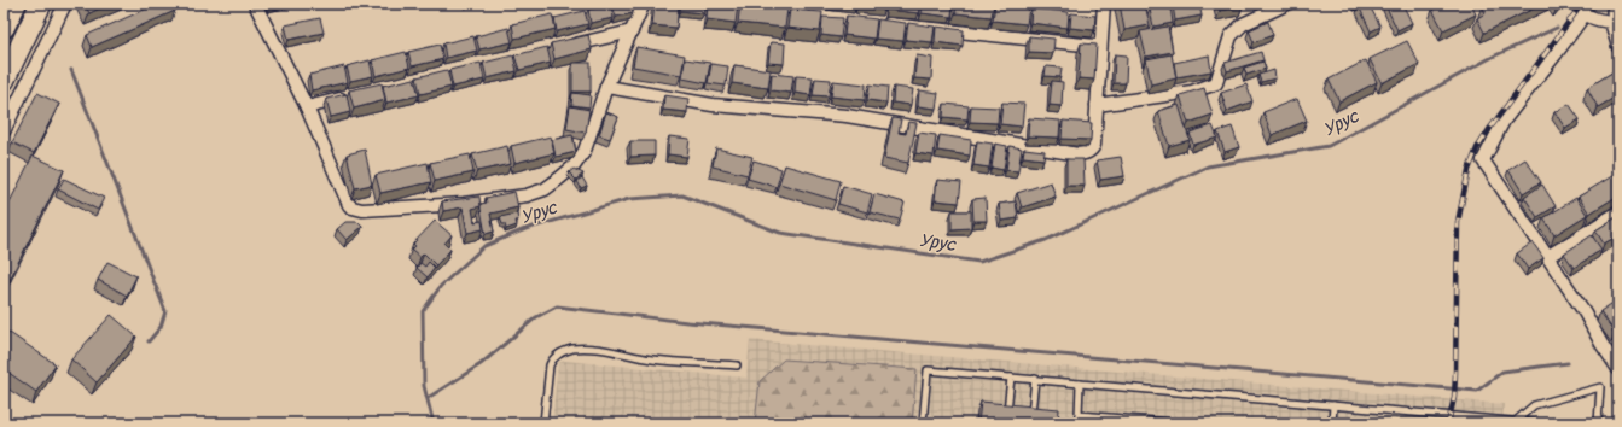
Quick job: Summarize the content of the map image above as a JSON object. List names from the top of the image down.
{
  "water": ["Урус"]
}
